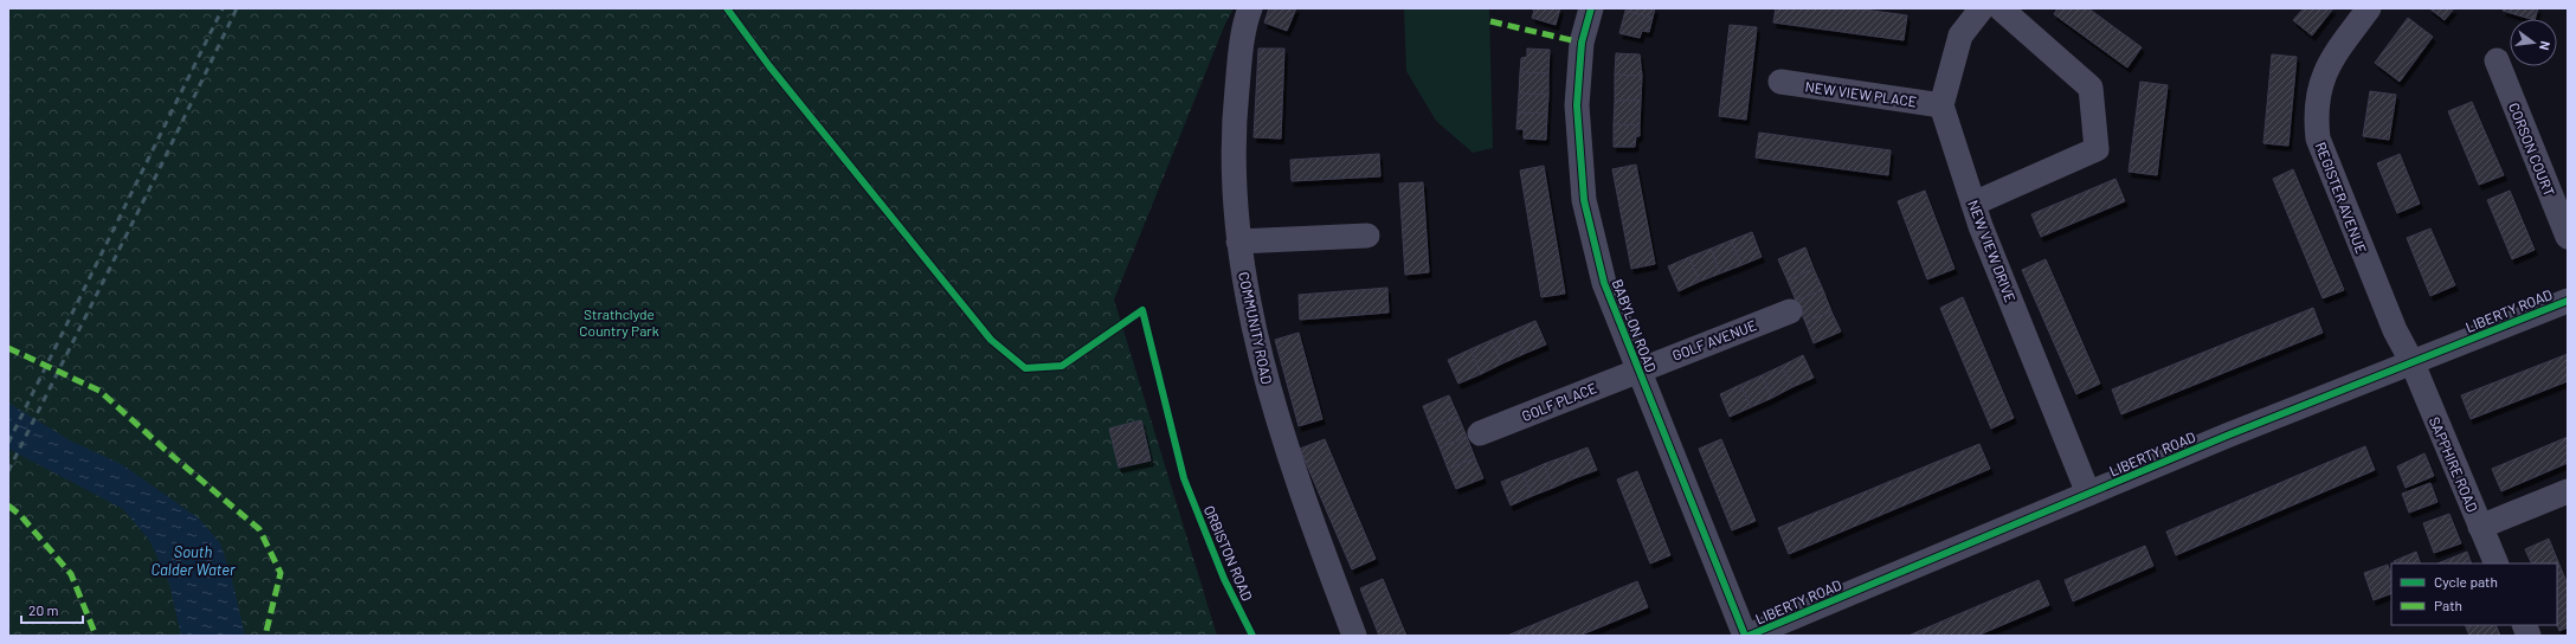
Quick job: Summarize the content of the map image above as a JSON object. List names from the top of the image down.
{
  "streets": {
    "street": [
      "NEW VIEW PLACE",
      "CORSON COURT",
      "REGISTER AVENUE",
      "NEW VIEW DRIVE",
      "LIBERTY ROAD",
      "BABYLON ROAD",
      "COMMUNITY ROAD",
      "GOLF AVENUE",
      "GOLF PLACE",
      "SAPPHIRE ROAD"
    ],
    "cycle path": ["ORBISTON ROAD"]
  },
  "crossings": [
    ["NEW VIEW PLACE", "NEW VIEW DRIVE"],
    ["REGISTER AVENUE", "LIBERTY ROAD"],
    ["REGISTER AVENUE", "SAPPHIRE ROAD"],
    ["NEW VIEW DRIVE", "LIBERTY ROAD"],
    ["LIBERTY ROAD", "SAPPHIRE ROAD"],
    ["BABYLON ROAD", "GOLF AVENUE"],
    ["BABYLON ROAD", "GOLF PLACE"],
    ["GOLF AVENUE", "GOLF PLACE"]
  ],
  "water": ["South Calder Water"],
  "parks": ["Strathclyde Country Park"],
  "legend": ["Cycle path", "Path"],
  "scale_bar": "20 m",
  "north": "right"
}
